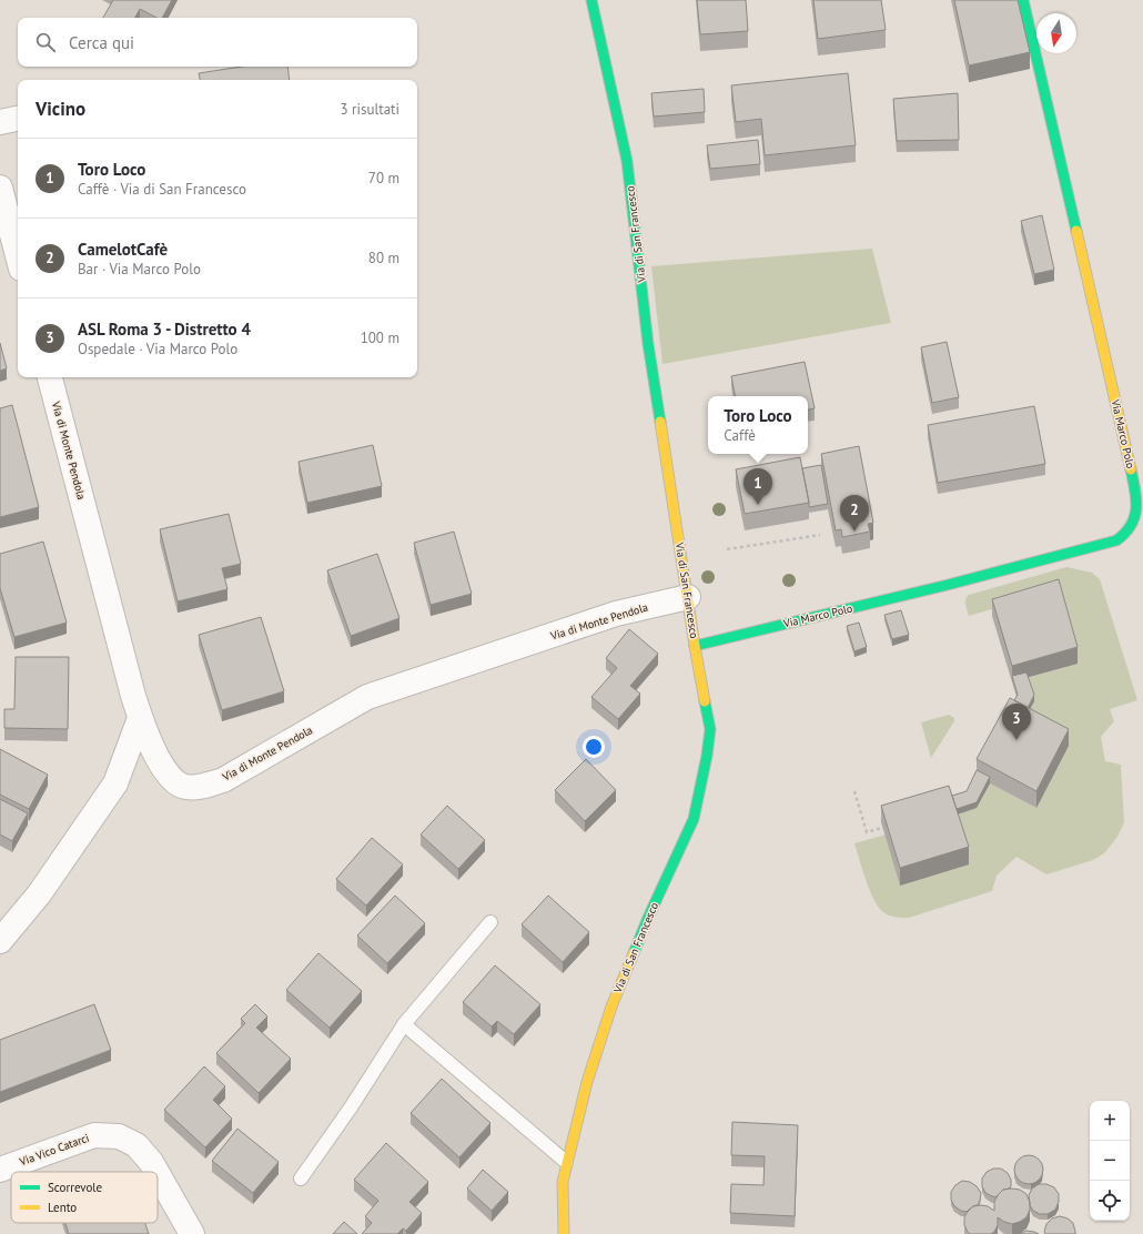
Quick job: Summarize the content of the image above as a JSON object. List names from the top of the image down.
{
  "streets": {
    "street": [
      "Via di San Francesco",
      "Via Marco Polo",
      "Via di Monte Pendola",
      "Via Vico Catarci"
    ]
  },
  "crossings": [
    ["Via di San Francesco", "Via Marco Polo"],
    ["Via di San Francesco", "Via di Monte Pendola"]
  ],
  "legend": ["Scorrevole", "Lento"],
  "north": "bottom",
  "page": {
    "search": "Cerca qui",
    "heading": ["Vicino", "3 risultati"],
    "list": [
      {
        "mark": "1",
        "name": "Toro Loco",
        "note": "Caffè · Via di San Francesco",
        "value": "70 m"
      },
      {
        "mark": "2",
        "name": "CamelotCafè",
        "note": "Bar · Via Marco Polo",
        "value": "80 m"
      },
      {
        "mark": "3",
        "name": "ASL Roma 3 - Distretto 4",
        "note": "Ospedale · Via Marco Polo",
        "value": "100 m"
      }
    ],
    "popup": ["Toro Loco", "Caffè"],
    "pins": ["1", "2", "3"],
    "map_buttons": ["+", "−"]
  }
}
